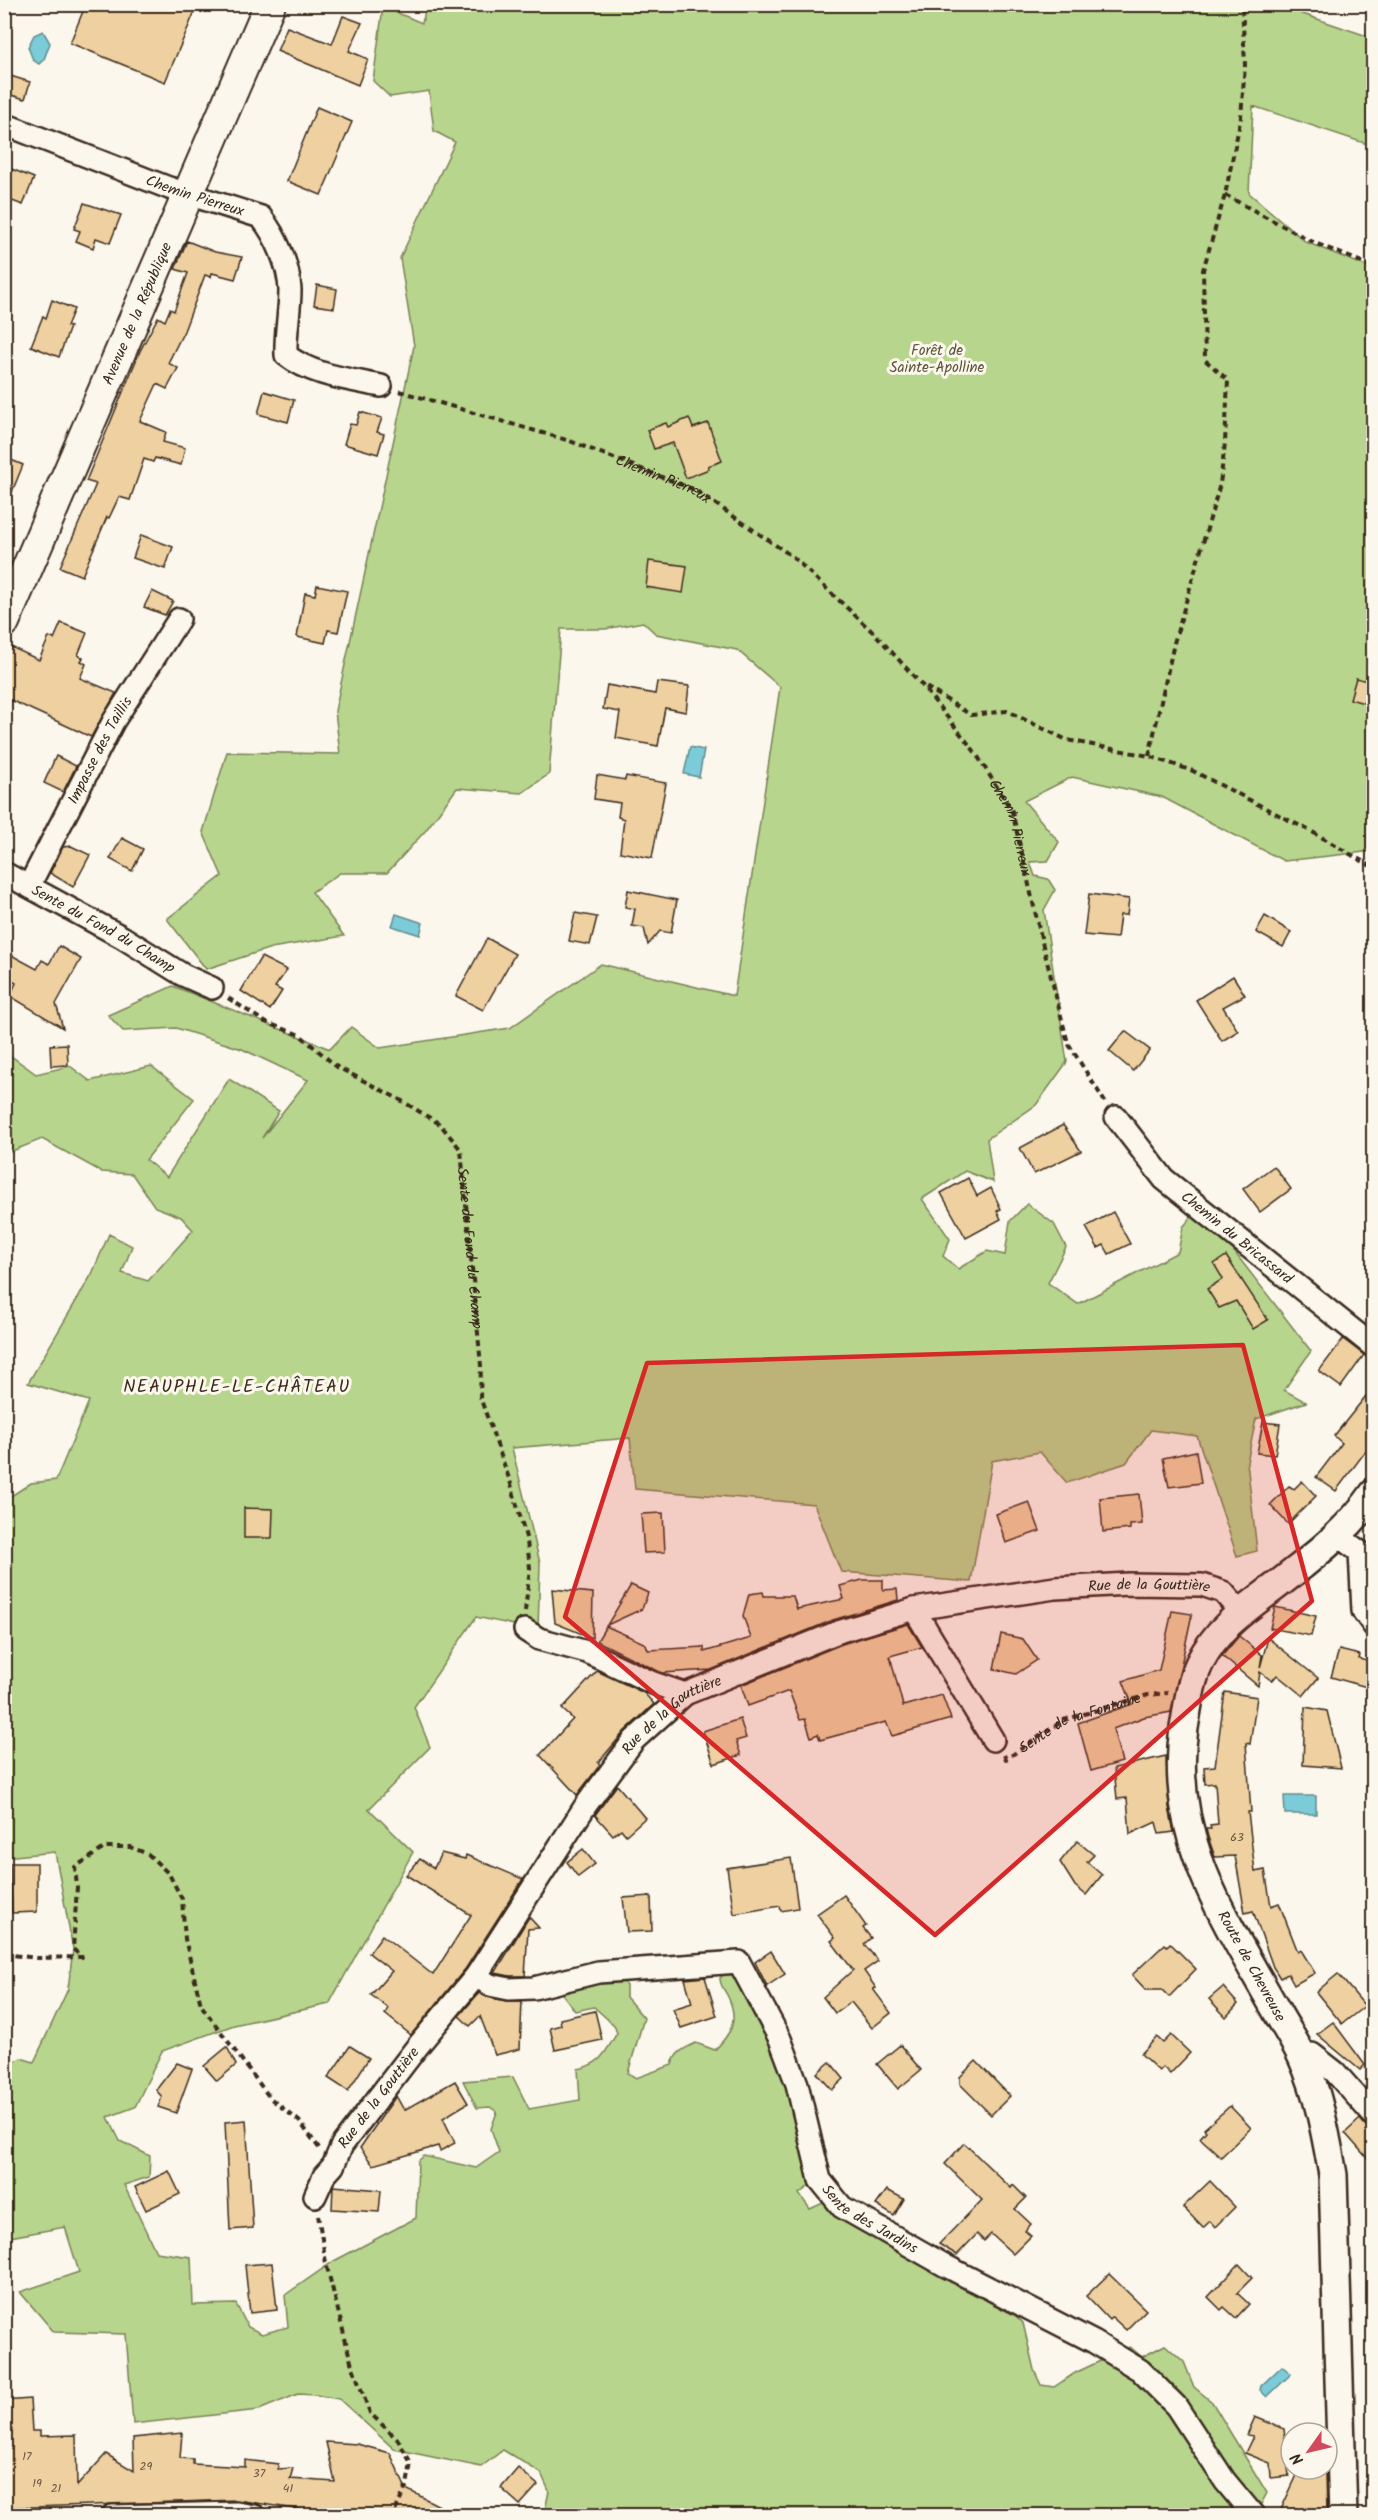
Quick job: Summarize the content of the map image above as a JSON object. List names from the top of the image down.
{
  "streets": {
    "main road": ["Avenue de la République"],
    "street": [
      "Chemin Pierreux",
      "Impasse des Taillis",
      "Sente du Fond du Champ",
      "Chemin du Bricassard",
      "Rue de la Gouttière",
      "Route de Chevreuse",
      "Sente des Jardins"
    ],
    "path": ["Sente de la Fontaine"]
  },
  "crossings": [
    ["Chemin Pierreux", "Avenue de la République"],
    ["Chemin Pierreux", "Chemin du Bricassard"],
    ["Impasse des Taillis", "Sente du Fond du Champ"],
    ["Rue de la Gouttière", "Route de Chevreuse"],
    ["Rue de la Gouttière", "Sente des Jardins"],
    ["Sente de la Fontaine", "Route de Chevreuse"]
  ],
  "districts": ["NEAUPHLE-LE-CHÂTEAU"],
  "parks": ["Forêt de Sainte-Apolline"],
  "house_numbers": [
    "63",
    "17",
    "29",
    "37",
    "19",
    "21",
    "41"
  ],
  "north": "bottom left"
}
